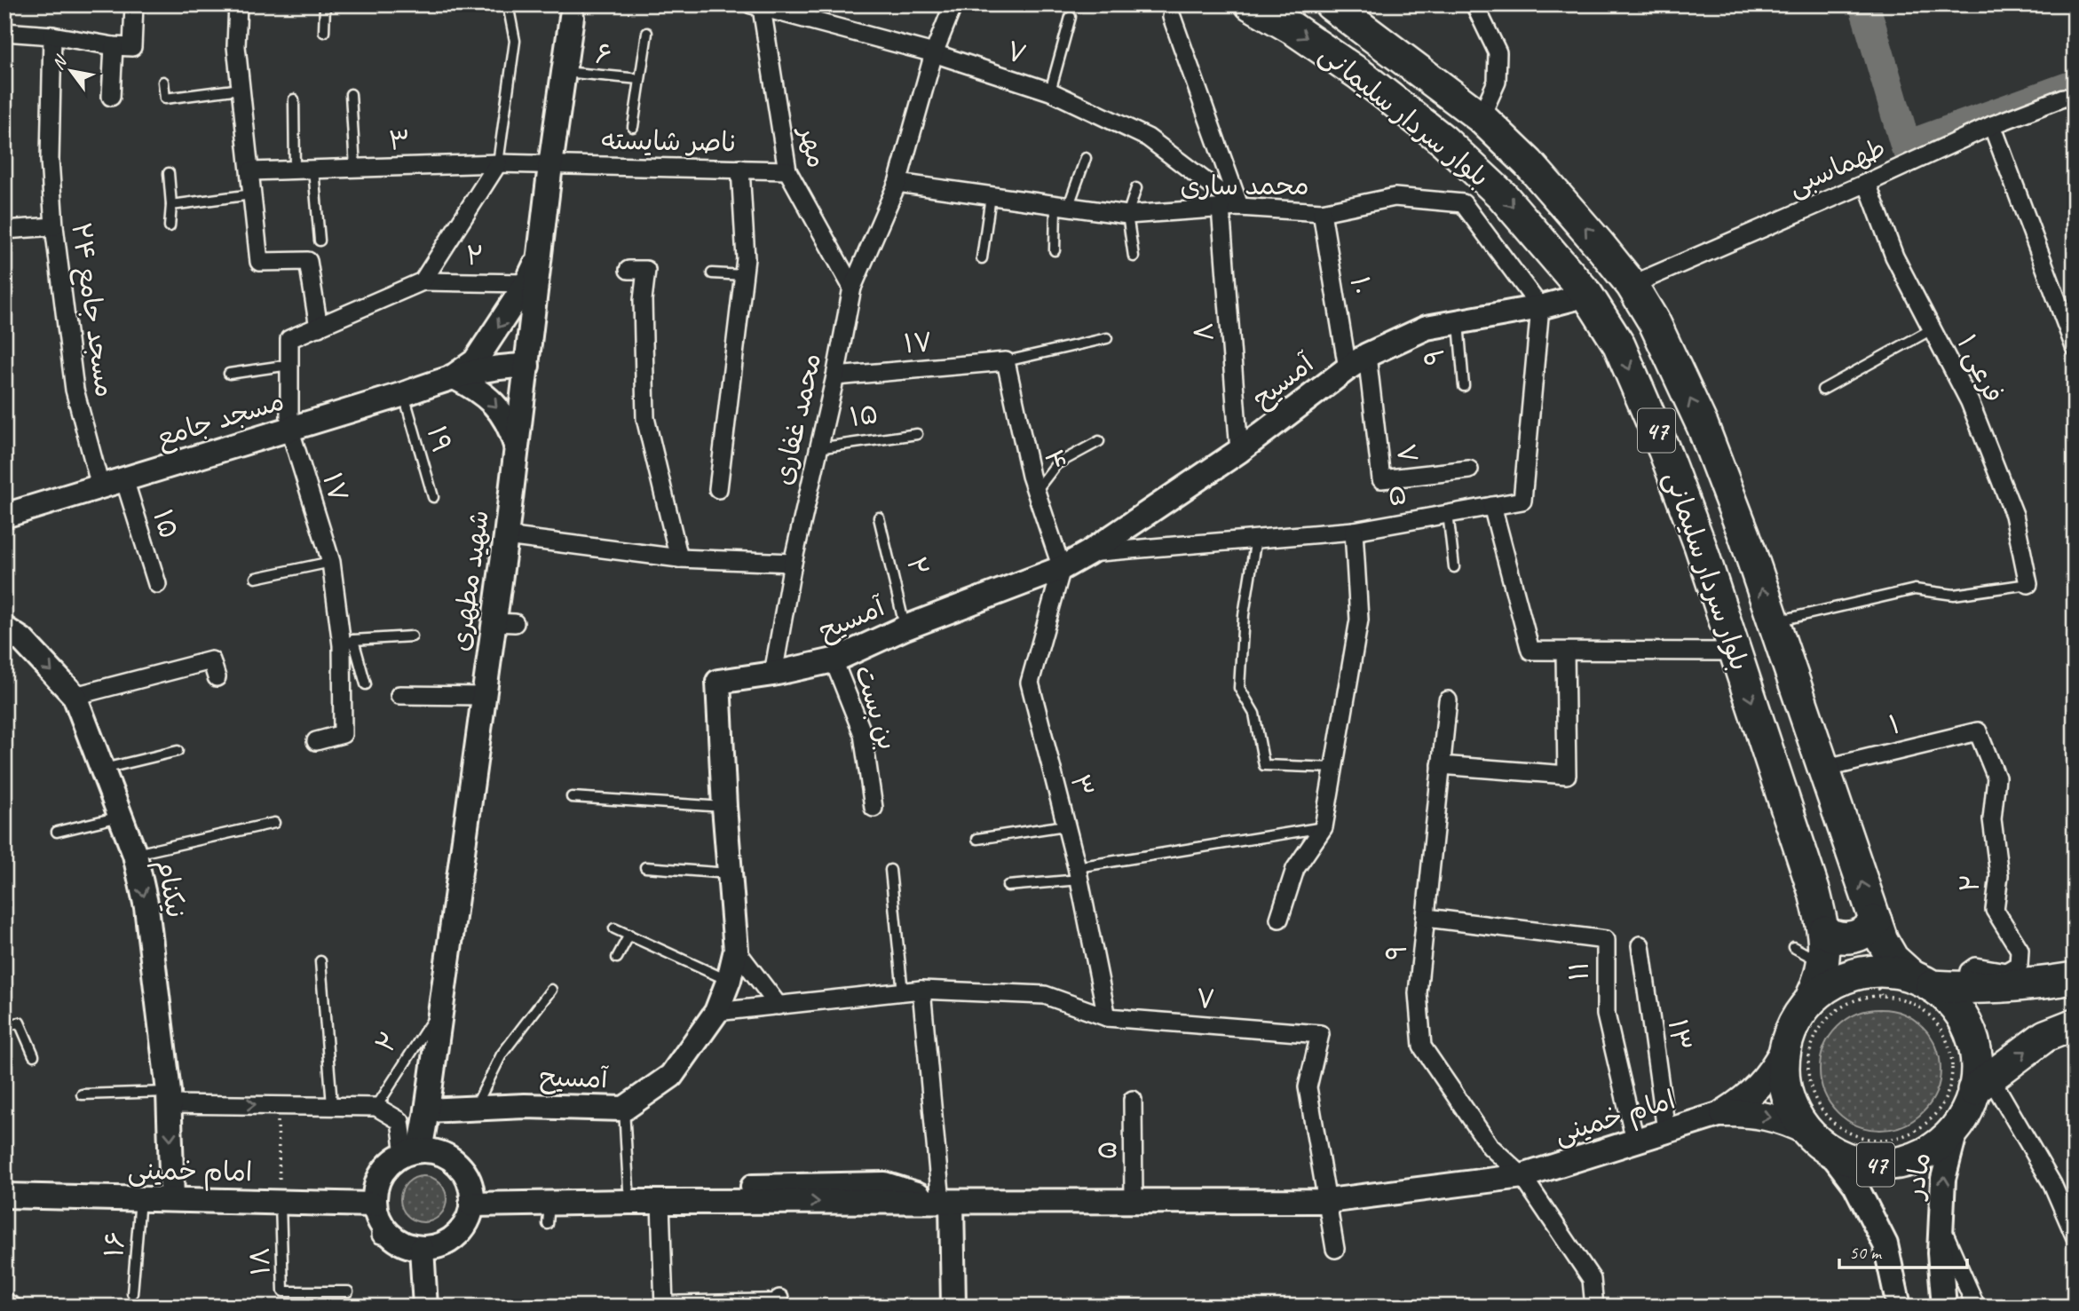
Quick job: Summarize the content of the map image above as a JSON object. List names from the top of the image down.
{
  "streets": {
    "highway": ["بلوار سردار سلیمانی", "47"],
    "main road": [
      "آمسیح",
      "مسجد جامع",
      "شهید مطهری",
      "نیکنام",
      "امام خمینی",
      "مادر"
    ],
    "street": [
      "۷",
      "۳",
      "ناصر شایسته",
      "مهر",
      "طهماسبی",
      "محمد ساری",
      "۲",
      "۱۰",
      "۲۴ مسجد جامع",
      "۸",
      "۱۷",
      "۹",
      "فرعی ۱",
      "۱۵",
      "محمد غفاری",
      "۴",
      "۵",
      "بن بست",
      "۱",
      "۱۱",
      "۱۳"
    ],
    "lane": [
      "۶",
      "۱۹",
      "۱۶",
      "۱۸"
    ]
  },
  "crossings": [
    ["۷", "۳"],
    ["۷", "مهر"],
    ["۷", "محمد ساری"],
    ["۷", "آمسیح"],
    ["۷", "محمد غفاری"],
    ["۷", "امام خمینی"],
    ["۶", "شهید مطهری"],
    ["بلوار سردار سلیمانی", "طهماسبی"],
    ["بلوار سردار سلیمانی", "آمسیح"],
    ["بلوار سردار سلیمانی", "47"],
    ["بلوار سردار سلیمانی", "۱"],
    ["۳", "ناصر شایسته"],
    ["۳", "آمسیح"],
    ["۳", "۴"],
    ["۳", "شهید مطهری"],
    ["ناصر شایسته", "مهر"],
    ["ناصر شایسته", "شهید مطهری"],
    ["مهر", "محمد غفاری"],
    ["طهماسبی", "فرعی ۱"],
    ["محمد ساری", "۱۰"],
    ["محمد ساری", "۸"],
    ["محمد ساری", "آمسیح"],
    ["محمد ساری", "محمد غفاری"],
    ["محمد ساری", "۵"],
    ["۲", "آمسیح"],
    ["۲", "47"],
    ["۲", "شهید مطهری"],
    ["۲", "۱"],
    ["۱۰", "آمسیح"],
    ["۲۴ مسجد جامع", "مسجد جامع"],
    ["۸", "آمسیح"],
    ["۱۷", "مسجد جامع"],
    ["۱۷", "محمد غفاری"],
    ["۱۷", "۴"],
    ["۹", "آمسیح"],
    ["۹", "۱۱"],
    ["۹", "امام خمینی"],
    ["آمسیح", "محمد غفاری"],
    ["آمسیح", "۴"],
    ["آمسیح", "۵"],
    ["آمسیح", "شهید مطهری"],
    ["آمسیح", "بن بست"],
    ["۱۵", "مسجد جامع"],
    ["۱۵", "محمد غفاری"],
    ["مسجد جامع", "۱۹"],
    ["47", "مادر"],
    ["۵", "امام خمینی"],
    ["شهید مطهری", "امام خمینی"],
    ["نیکنام", "امام خمینی"],
    ["۱۱", "امام خمینی"],
    ["۱۳", "امام خمینی"],
    ["امام خمینی", "۱۶"],
    ["امام خمینی", "۱۸"]
  ],
  "one_way": ["نیکنام"],
  "scale_bar": "50 m",
  "north": "top left"
}
